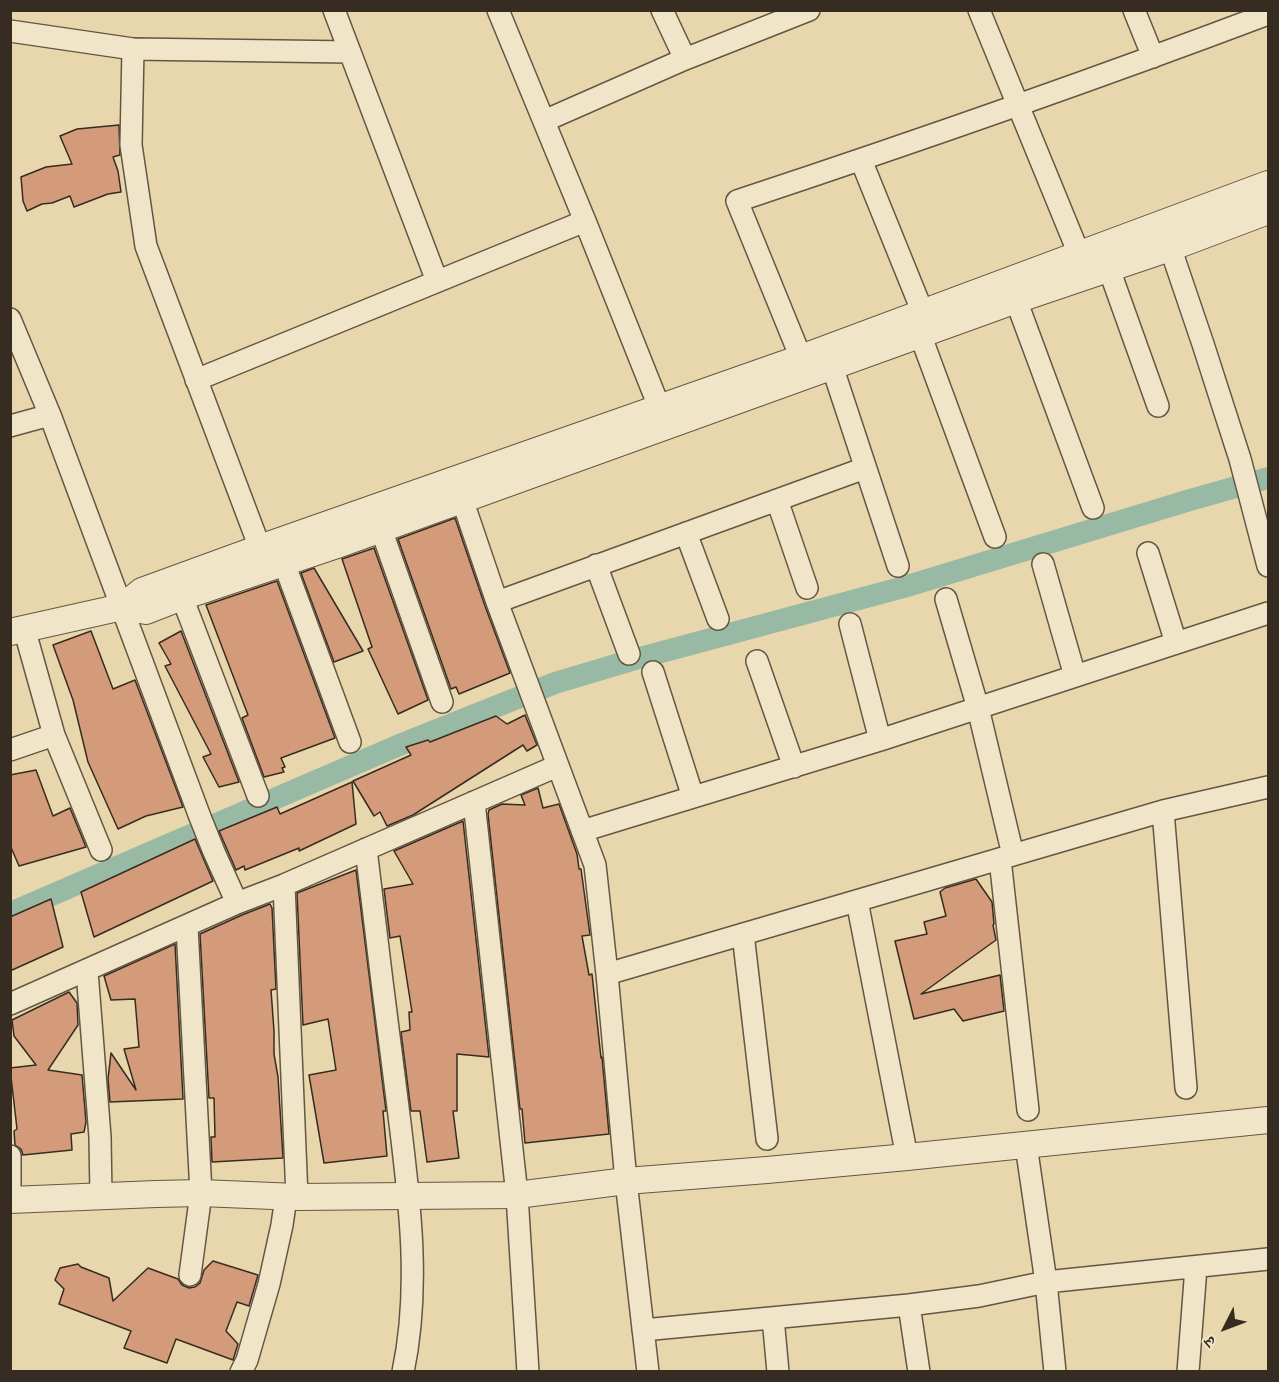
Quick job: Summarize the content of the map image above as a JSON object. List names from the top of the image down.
{
  "north": "bottom left"
}
